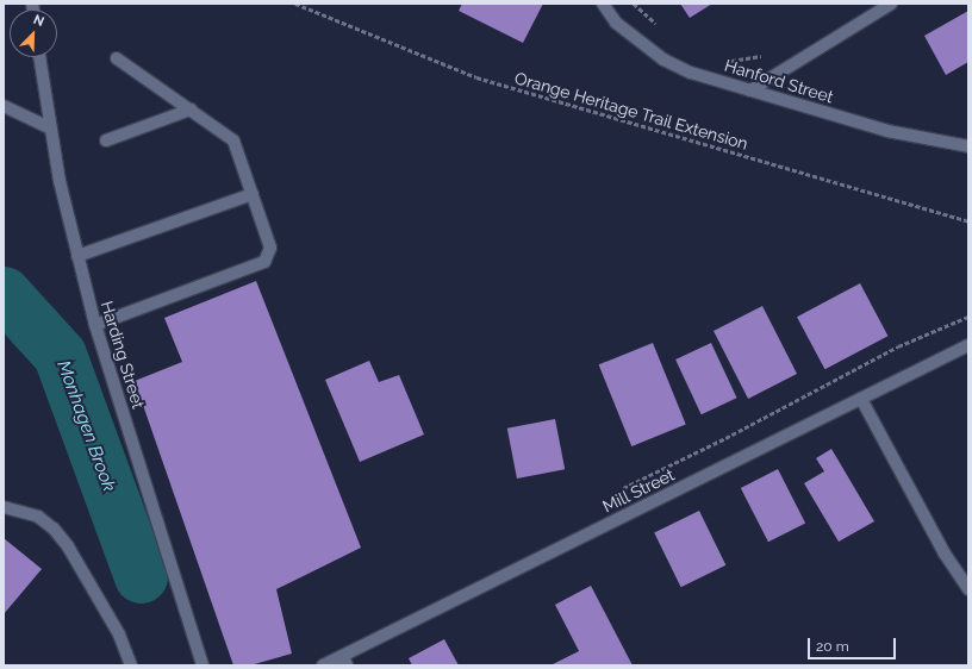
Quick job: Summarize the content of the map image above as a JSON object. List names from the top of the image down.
{
  "streets": {
    "street": ["Hanford Street", "Harding Street", "Mill Street"],
    "path": ["Orange Heritage Trail Extension"]
  },
  "water": ["Monhagen Brook"],
  "scale_bar": "20 m",
  "north": "top right"
}
